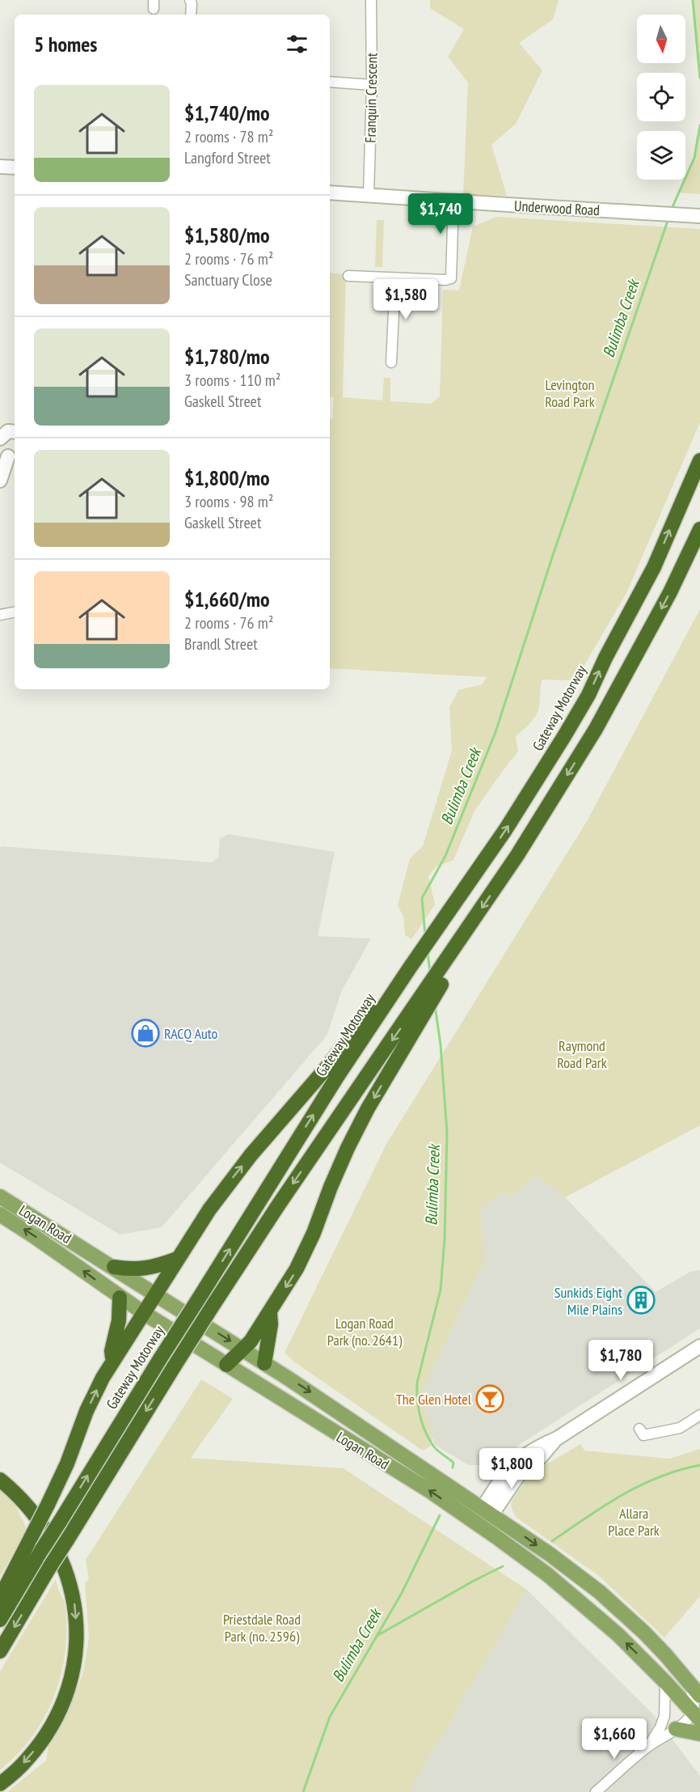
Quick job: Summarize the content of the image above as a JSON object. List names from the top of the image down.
{
  "streets": {
    "highway": ["Gateway Motorway"],
    "main road": ["Logan Road"],
    "street": ["Franquin Crescent", "Underwood Road"]
  },
  "crossings": [
    ["Franquin Crescent", "Underwood Road"]
  ],
  "water": ["Bulimba Creek"],
  "parks": [
    "Levington Road Park",
    "Raymond Road Park",
    "Logan Road Park (no. 2641)",
    "Allara Place Park",
    "Priestdale Road Park (no. 2596)"
  ],
  "places": {
    "shop": ["RACQ Auto"],
    "building": ["Sunkids Eight Mile Plains"],
    "bar": ["The Glen Hotel"]
  },
  "north": "bottom",
  "page": {
    "heading": "5 homes",
    "list": [
      {
        "name": "$1,740/mo",
        "note": "2 rooms · 78 m² · Langford Street"
      },
      {
        "name": "$1,580/mo",
        "note": "2 rooms · 76 m² · Sanctuary Close"
      },
      {
        "name": "$1,780/mo",
        "note": "3 rooms · 110 m² · Gaskell Street"
      },
      {
        "name": "$1,800/mo",
        "note": "3 rooms · 98 m² · Gaskell Street"
      },
      {
        "name": "$1,660/mo",
        "note": "2 rooms · 76 m² · Brandl Street"
      }
    ],
    "price": [
      "$1,740",
      "$1,580",
      "$1,780",
      "$1,800",
      "$1,660"
    ]
  }
}
